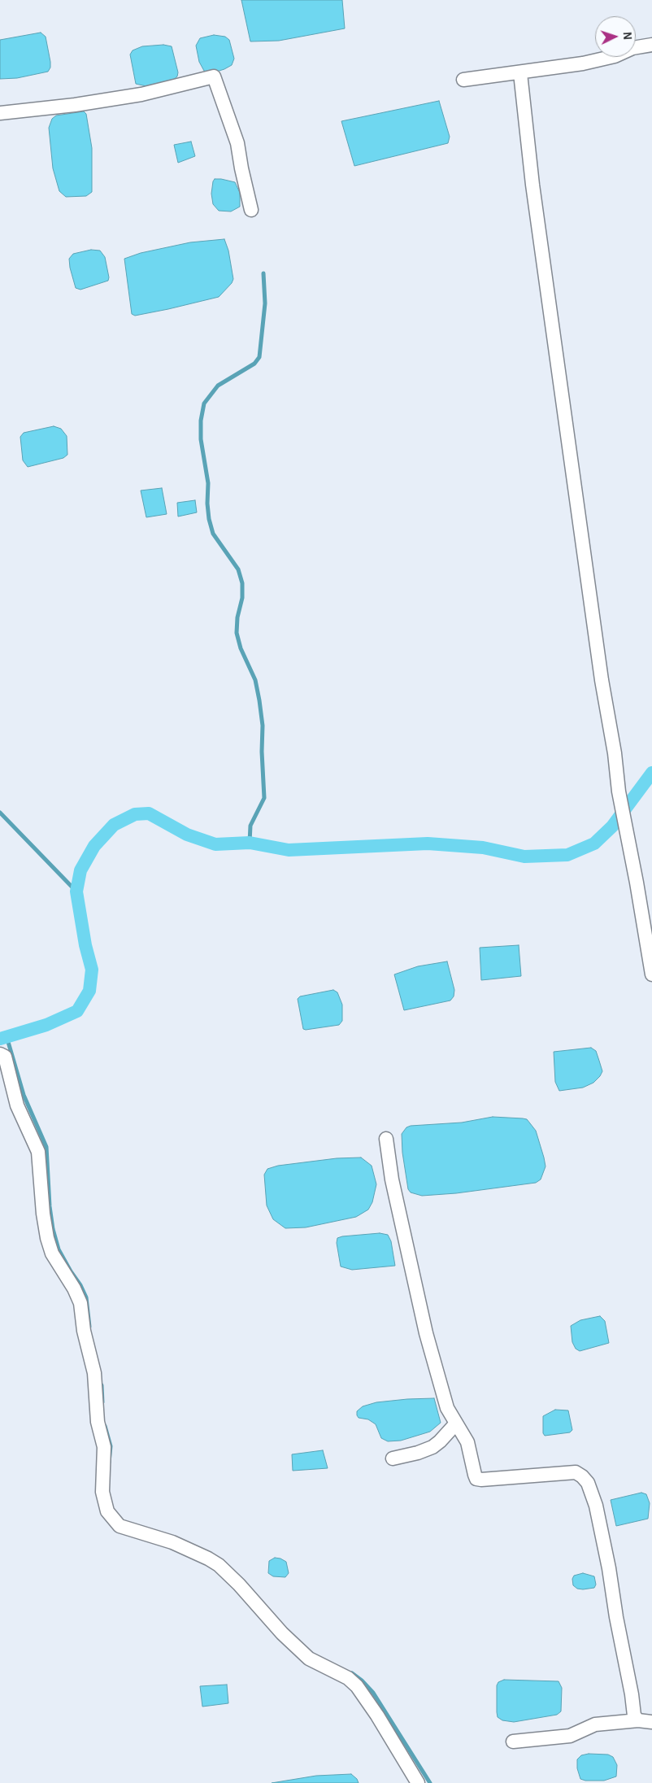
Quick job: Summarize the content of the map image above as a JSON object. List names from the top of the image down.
{
  "north": "right"
}
